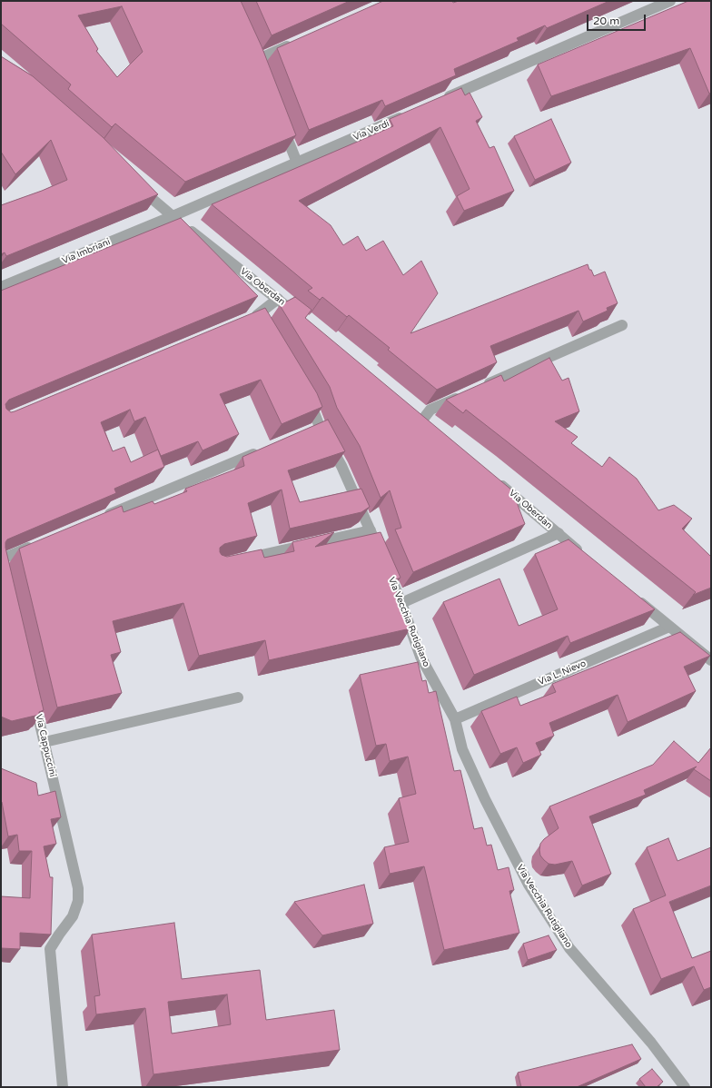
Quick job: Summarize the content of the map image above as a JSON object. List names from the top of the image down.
{
  "streets": {
    "street": [
      "Via Verdi",
      "Via Imbriani",
      "Via Oberdan",
      "Via Vecchia Rutigliano",
      "Via L. Nievo",
      "Via Cappuccini"
    ]
  },
  "crossings": [
    ["Via Verdi", "Via Imbriani"],
    ["Via Verdi", "Via Oberdan"],
    ["Via Imbriani", "Via Oberdan"],
    ["Via Vecchia Rutigliano", "Via L. Nievo"]
  ],
  "scale_bar": "20 m"
}
